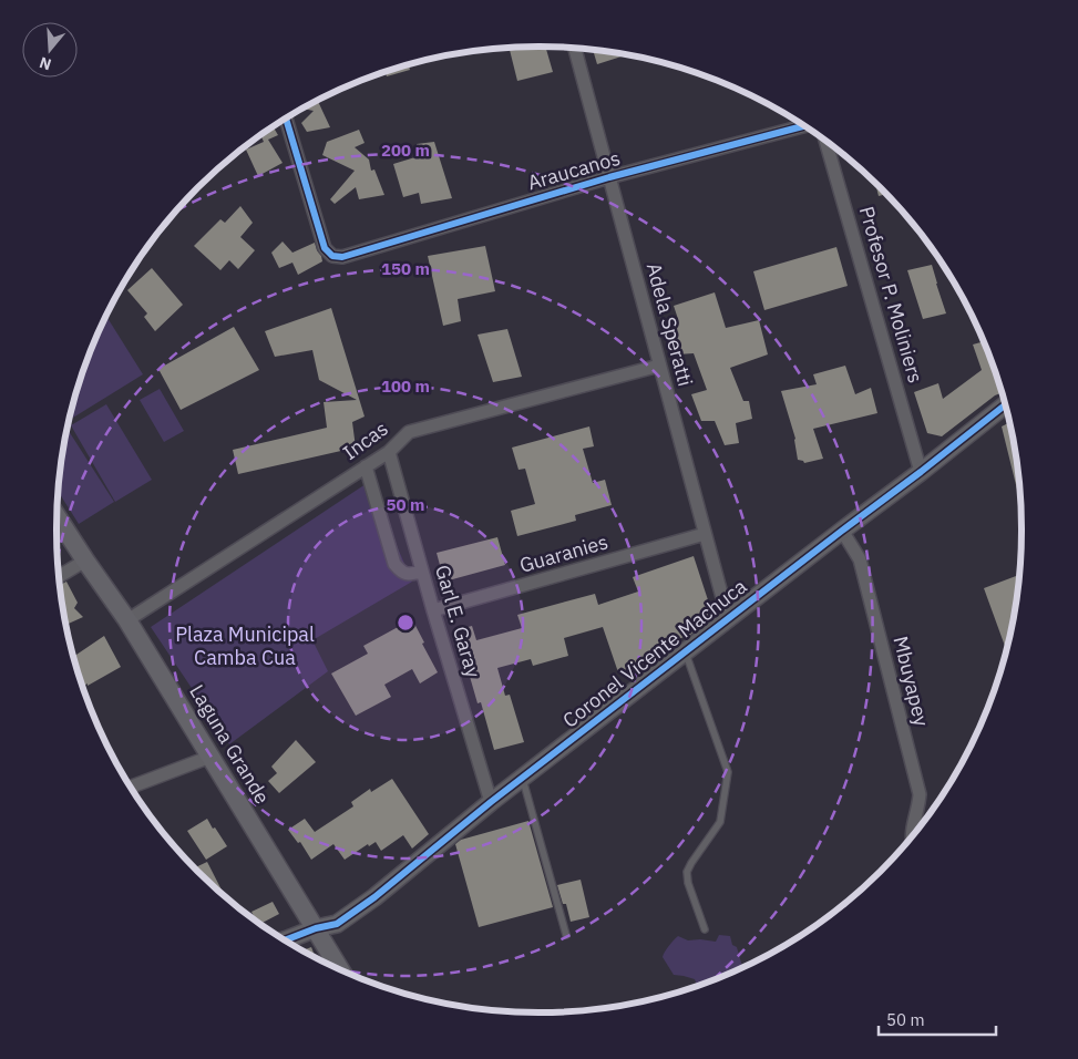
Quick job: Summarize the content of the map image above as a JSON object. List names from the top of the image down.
{
  "streets": {
    "main road": ["Laguna Grande"],
    "street": [
      "Araucanos",
      "Profesor P. Moliniers",
      "Adela Speratti",
      "Incas",
      "Guaranies",
      "Garl E. Garay",
      "Coronel Vicente Machuca",
      "Mbuyapey"
    ]
  },
  "crossings": [
    ["Araucanos", "Adela Speratti"],
    ["Profesor P. Moliniers", "Coronel Vicente Machuca"],
    ["Adela Speratti", "Incas"],
    ["Adela Speratti", "Guaranies"],
    ["Adela Speratti", "Coronel Vicente Machuca"],
    ["Incas", "Garl E. Garay"],
    ["Incas", "Laguna Grande"],
    ["Guaranies", "Garl E. Garay"],
    ["Garl E. Garay", "Coronel Vicente Machuca"],
    ["Coronel Vicente Machuca", "Mbuyapey"],
    ["Coronel Vicente Machuca", "Laguna Grande"]
  ],
  "parks": ["Plaza Municipal Camba Cua"],
  "scale_bar": "50 m",
  "north": "bottom",
  "rings": [
    "200 m",
    "150 m",
    "100 m",
    "50 m"
  ]
}
